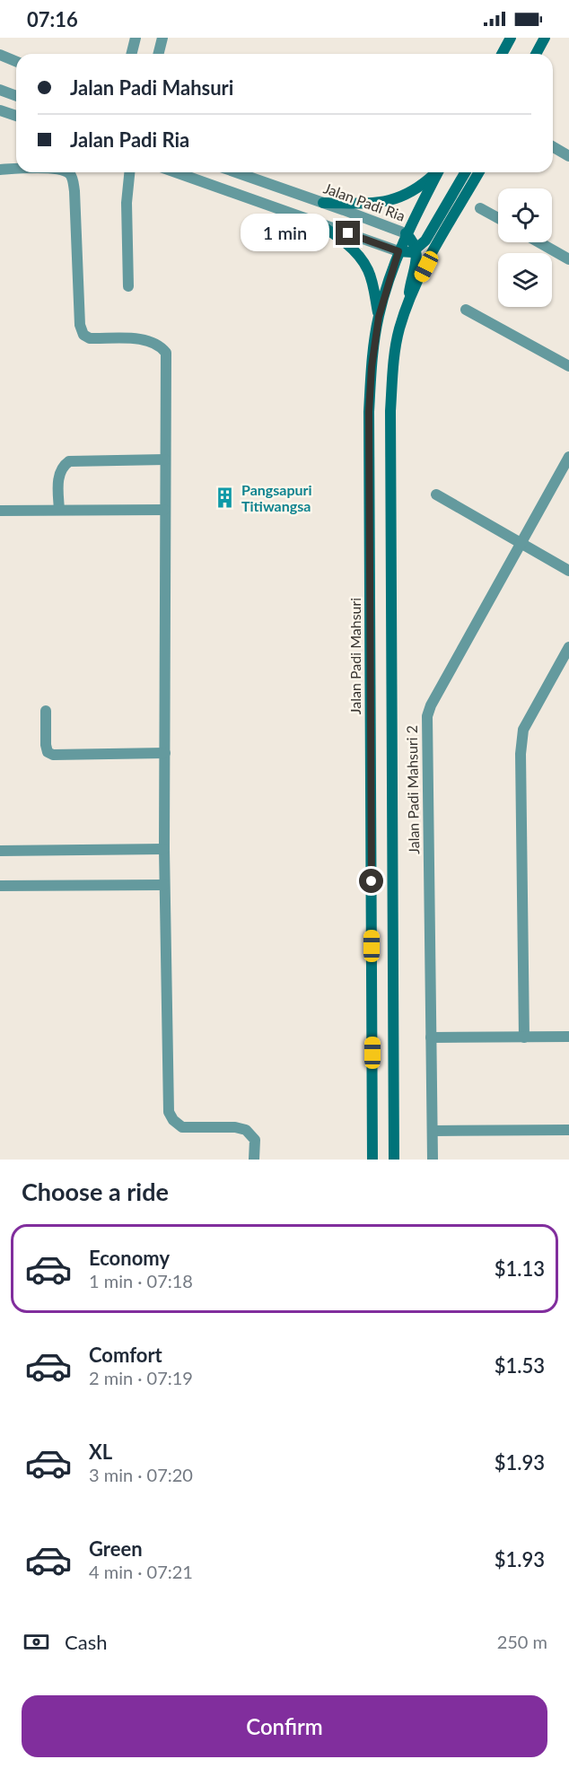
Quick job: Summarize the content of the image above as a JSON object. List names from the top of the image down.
{
  "streets": {
    "main road": ["Jalan Padi Mahsuri"],
    "street": ["Jalan Padi Ria", "Jalan Padi Mahsuri 2"]
  },
  "crossings": [
    ["Jalan Padi Ria", "Jalan Padi Mahsuri"]
  ],
  "places": {
    "building": ["Pangsapuri Titiwangsa"]
  },
  "page": {
    "status": "07:16",
    "banner": ["Jalan Padi Mahsuri", "Jalan Padi Ria"],
    "bubble": "1 min",
    "heading": "Choose a ride",
    "list": [
      {
        "name": "Economy",
        "note": "1 min · 07:18",
        "value": "$1.13"
      },
      {
        "name": "Comfort",
        "note": "2 min · 07:19",
        "value": "$1.53"
      },
      {
        "name": "XL",
        "note": "3 min · 07:20",
        "value": "$1.93"
      },
      {
        "name": "Green",
        "note": "4 min · 07:21",
        "value": "$1.93"
      }
    ],
    "pay": ["Cash", "250 m"],
    "buttons": "Confirm"
  }
}
